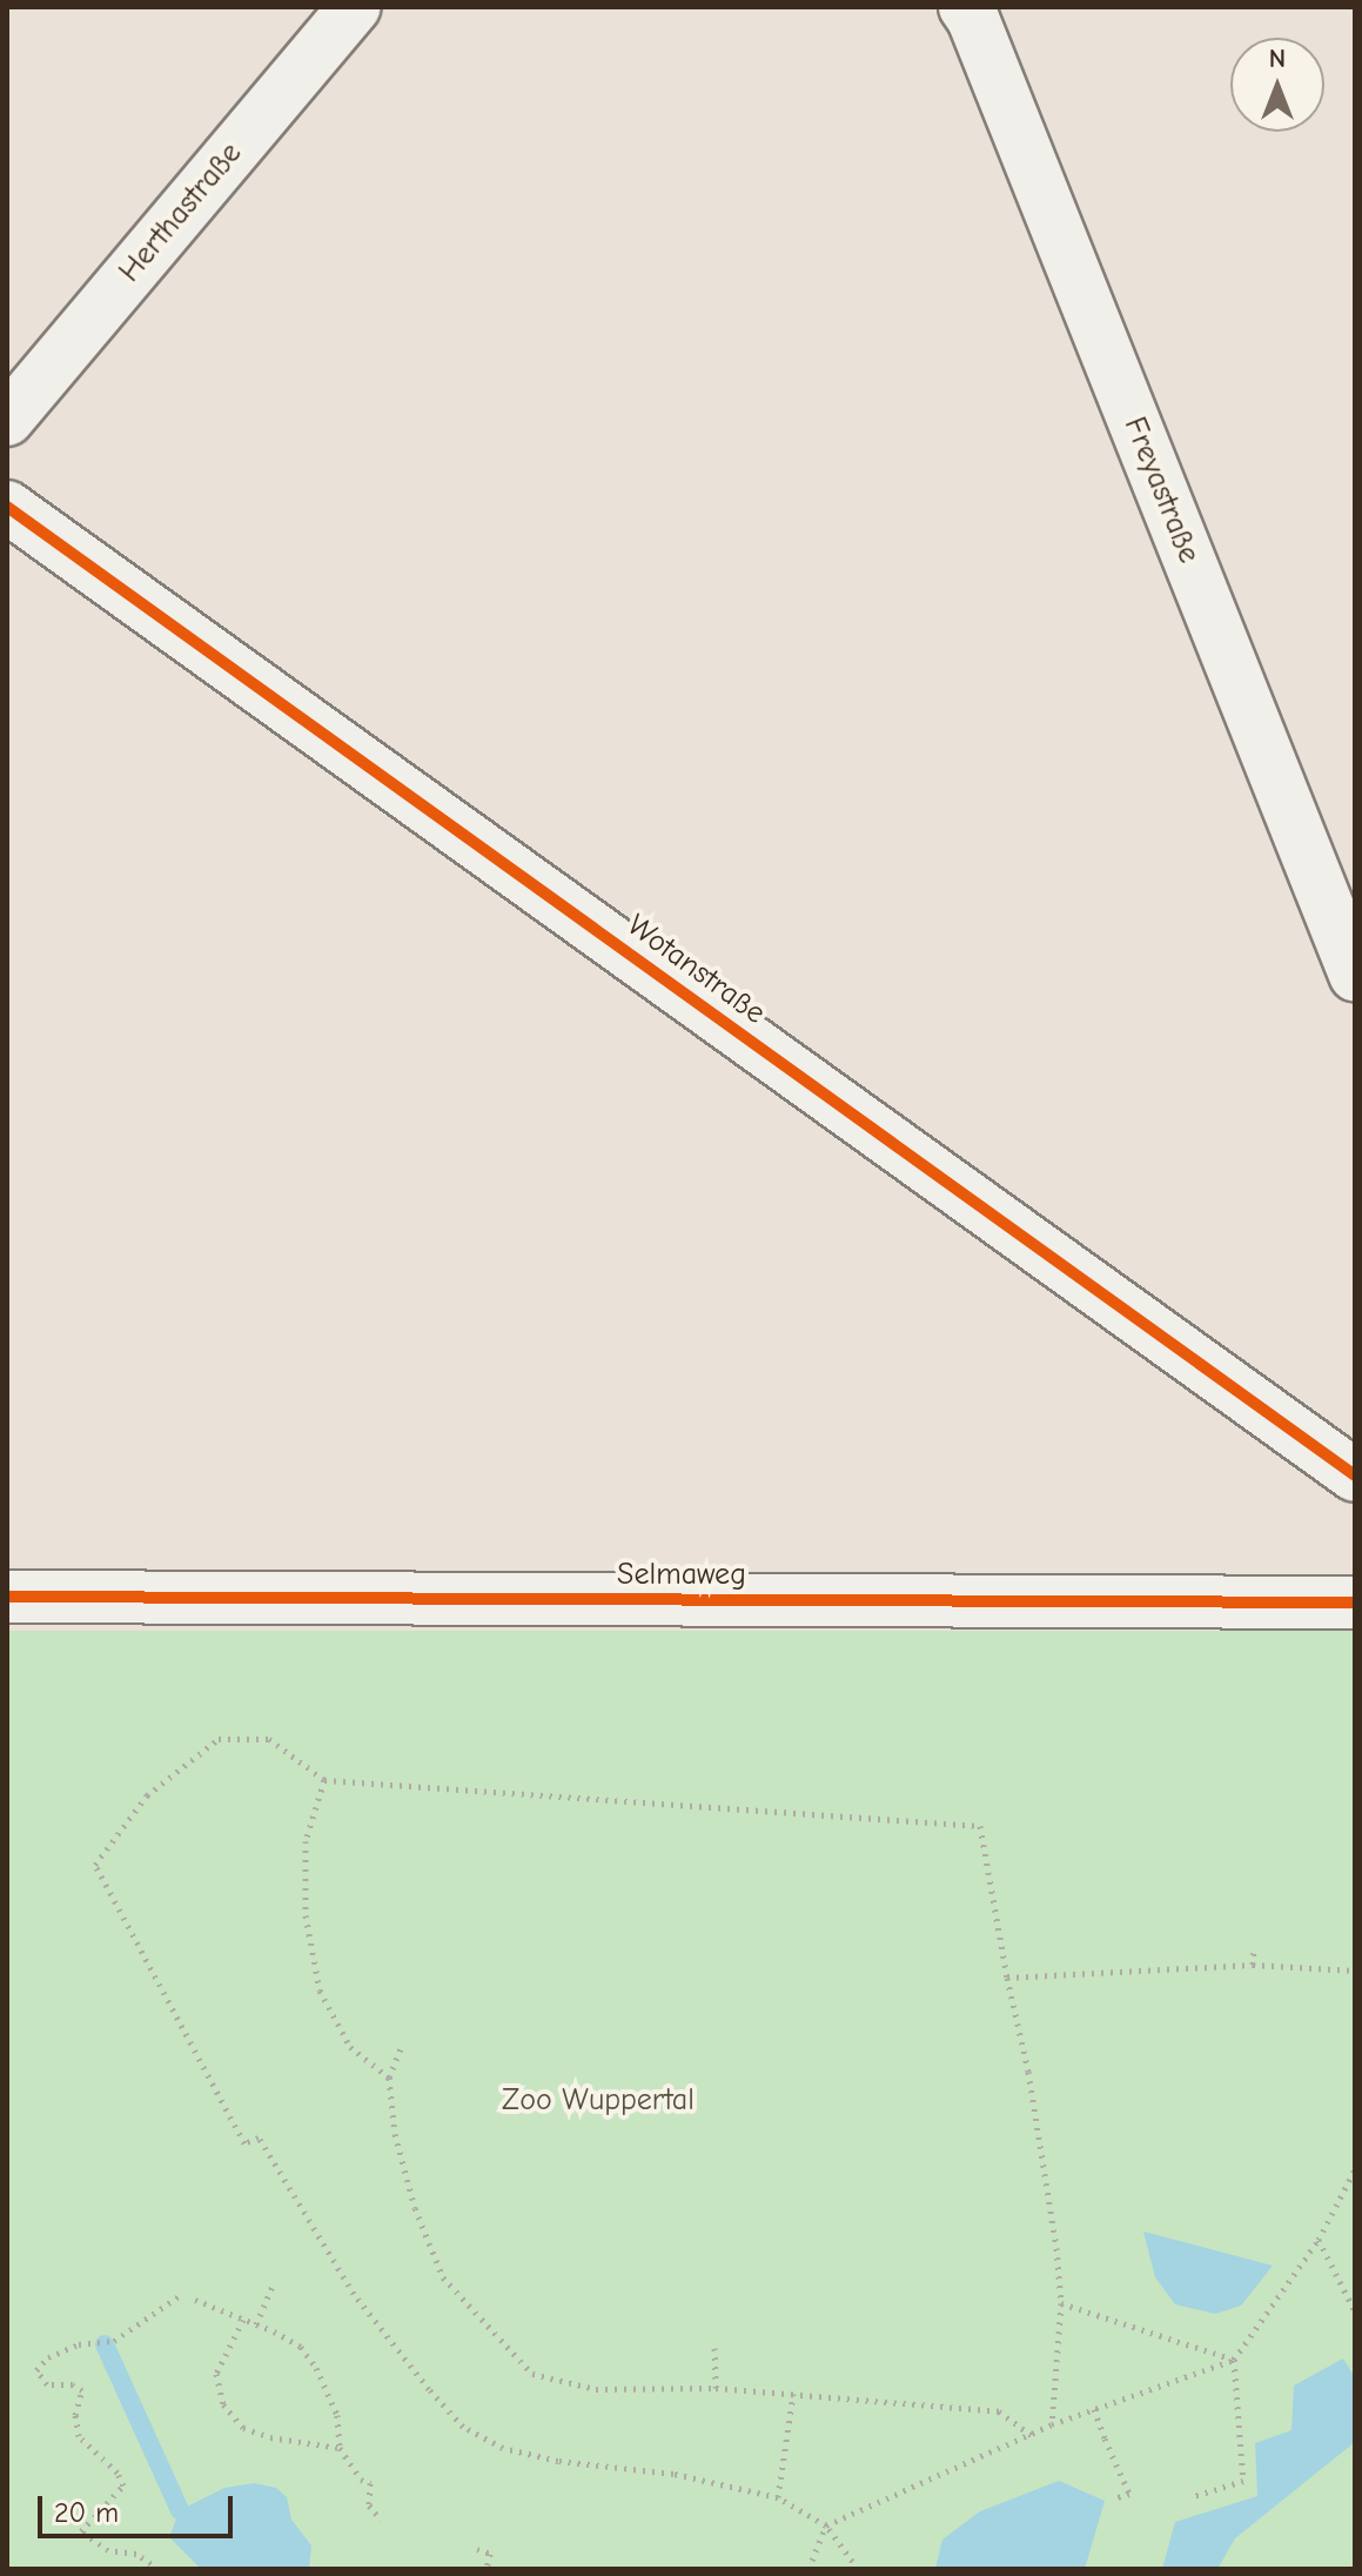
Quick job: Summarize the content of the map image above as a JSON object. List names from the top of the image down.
{
  "streets": {
    "street": [
      "Herthastraße",
      "Freyastraße",
      "Wotanstraße",
      "Selmaweg"
    ]
  },
  "parks": ["Zoo Wuppertal"],
  "scale_bar": "20 m",
  "north": "top"
}
